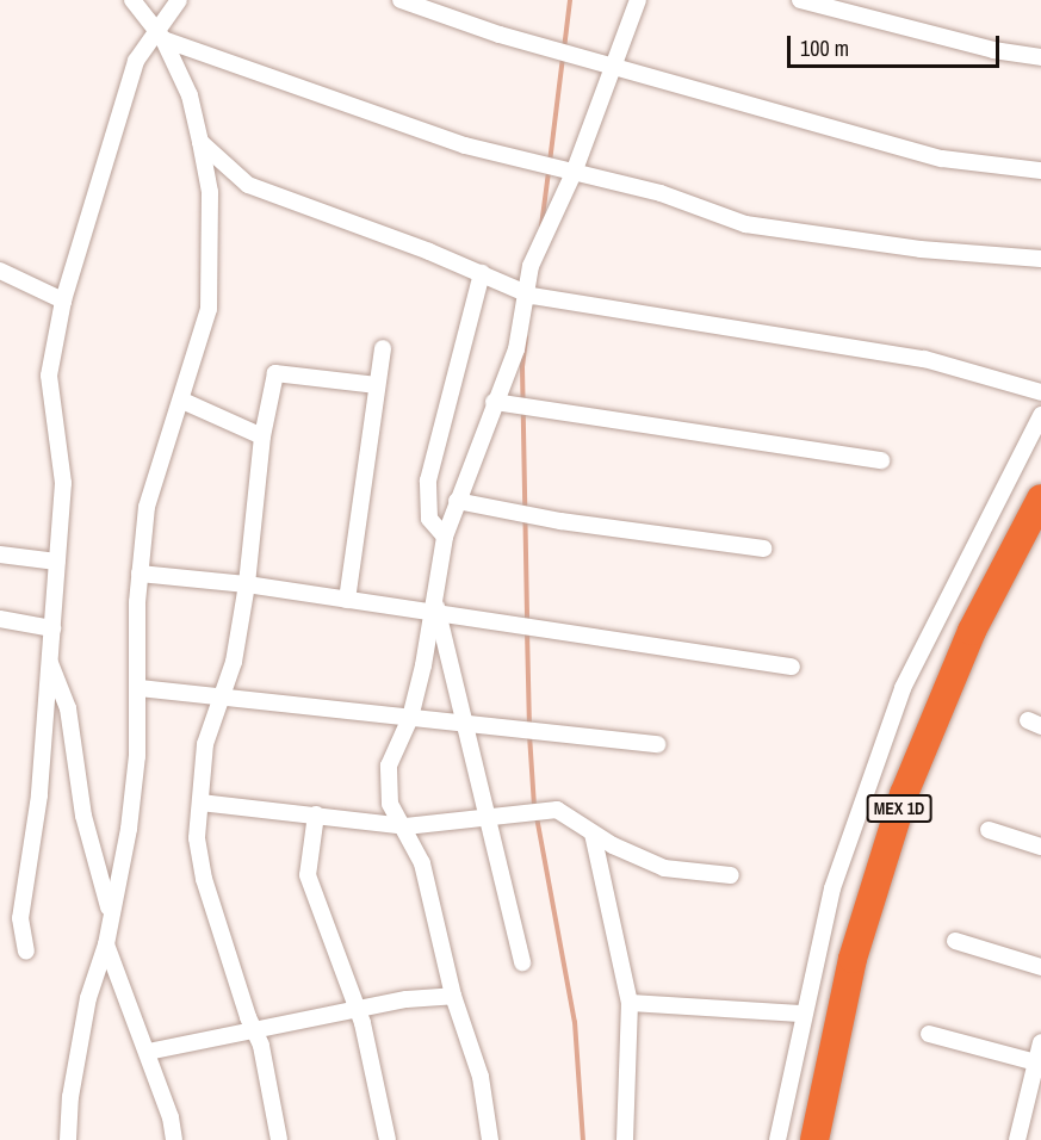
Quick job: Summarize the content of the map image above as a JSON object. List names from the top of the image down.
{
  "streets": {
    "highway": ["MEX 1D"]
  },
  "scale_bar": "100 m"
}
